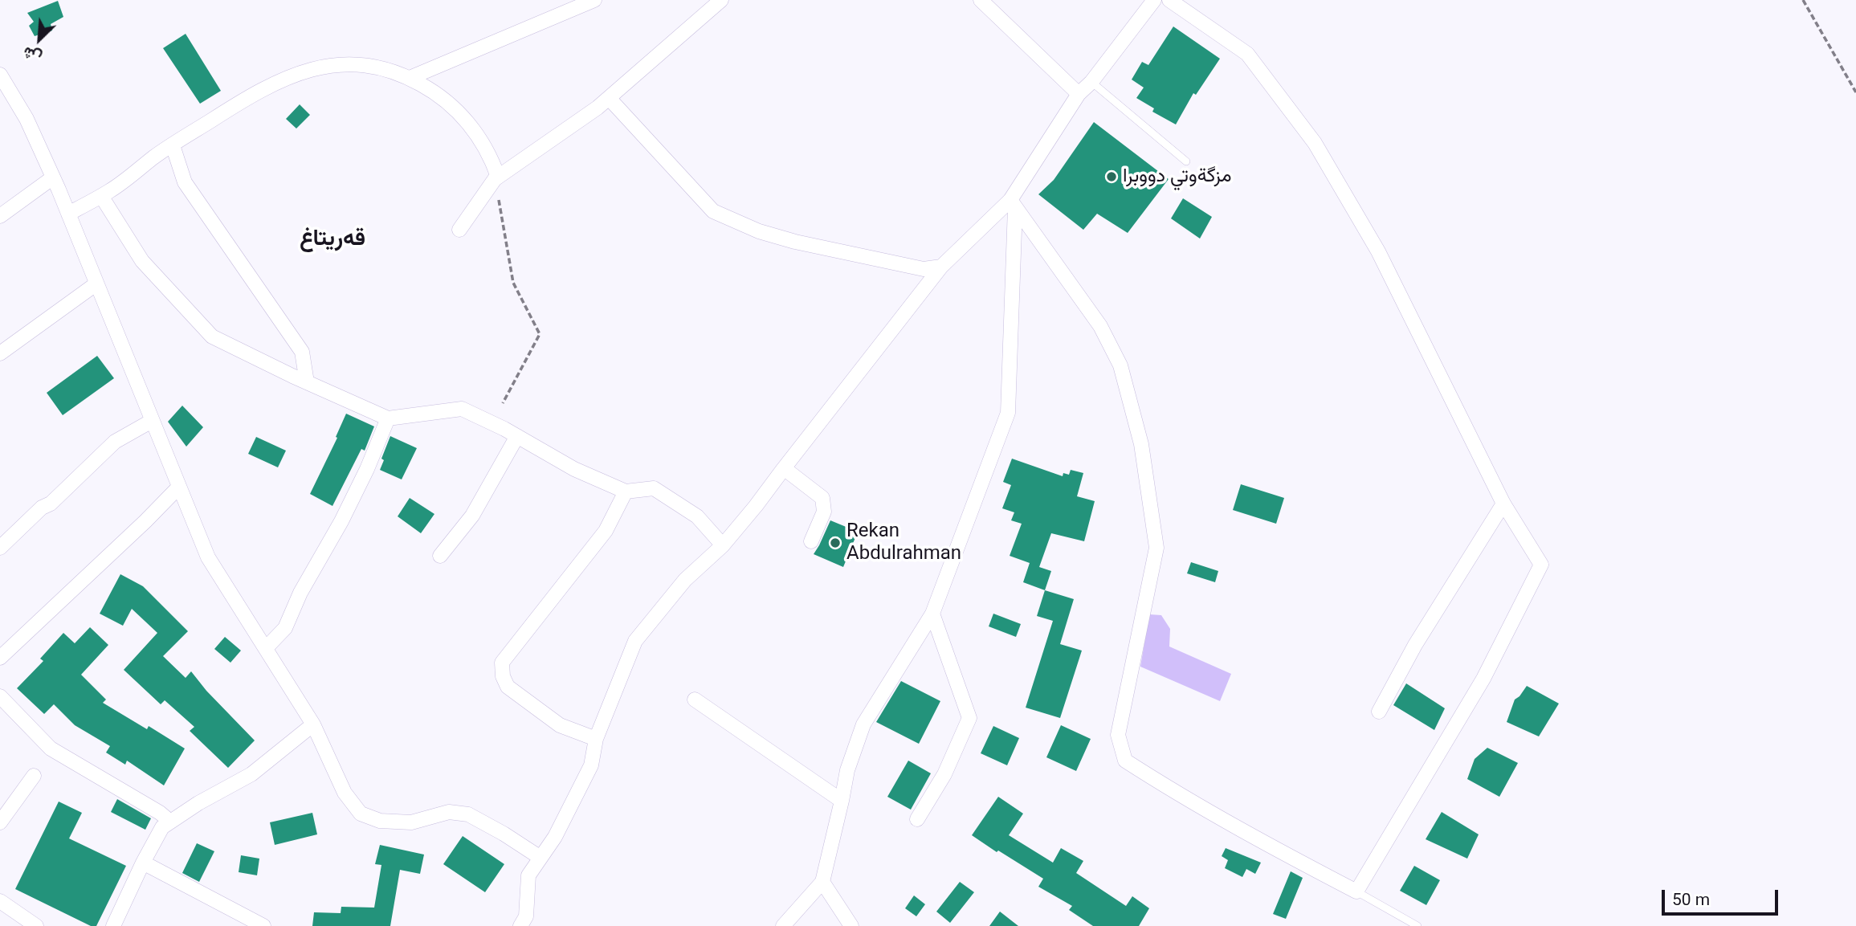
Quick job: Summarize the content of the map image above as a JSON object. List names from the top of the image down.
{
  "districts": ["قەریتاغ"],
  "places": ["مزگةوتي دووبرا", "Rekan Abdulrahman"],
  "scale_bar": "50 m",
  "north": "bottom left"
}
